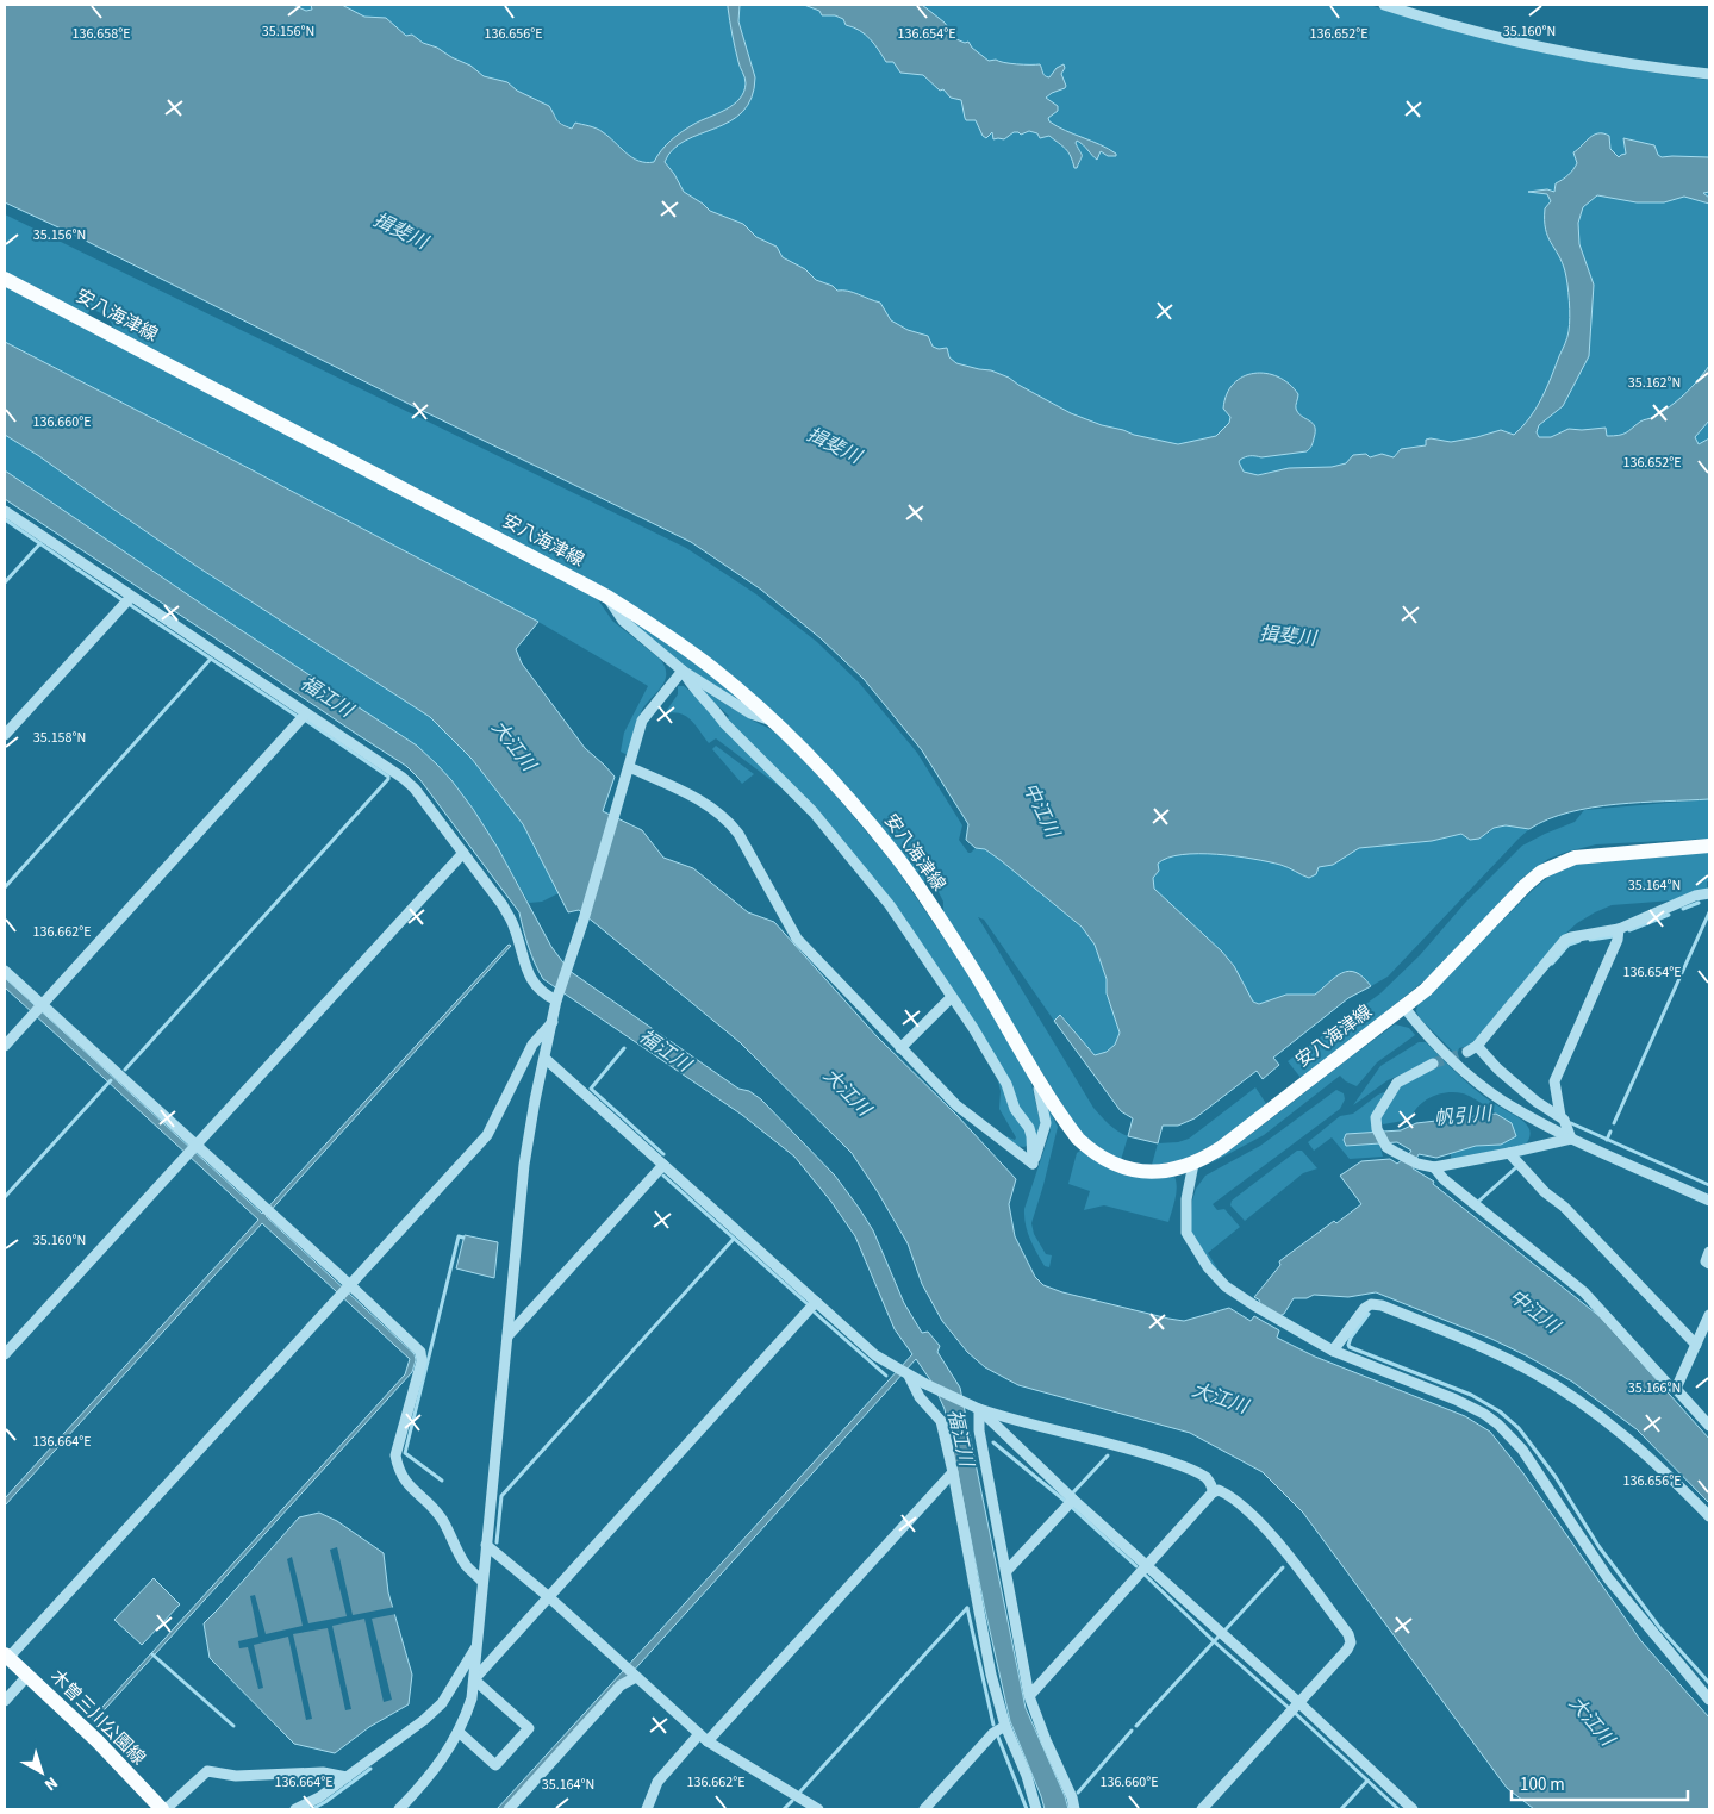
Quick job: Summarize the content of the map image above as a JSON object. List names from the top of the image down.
{
  "streets": {
    "main road": ["安八海津線", "木曽三川公園線"]
  },
  "water": [
    "揖斐川",
    "福江川",
    "大江川",
    "中江川",
    "帆引川"
  ],
  "scale_bar": "100 m",
  "north": "bottom right",
  "coordinates": [
    "35.156°N",
    "35.160°N",
    "136.658°E",
    "136.656°E",
    "136.654°E",
    "136.652°E",
    "35.162°N",
    "136.660°E",
    "35.158°N",
    "35.164°N",
    "136.662°E",
    "35.166°N",
    "136.664°E"
  ]
}
